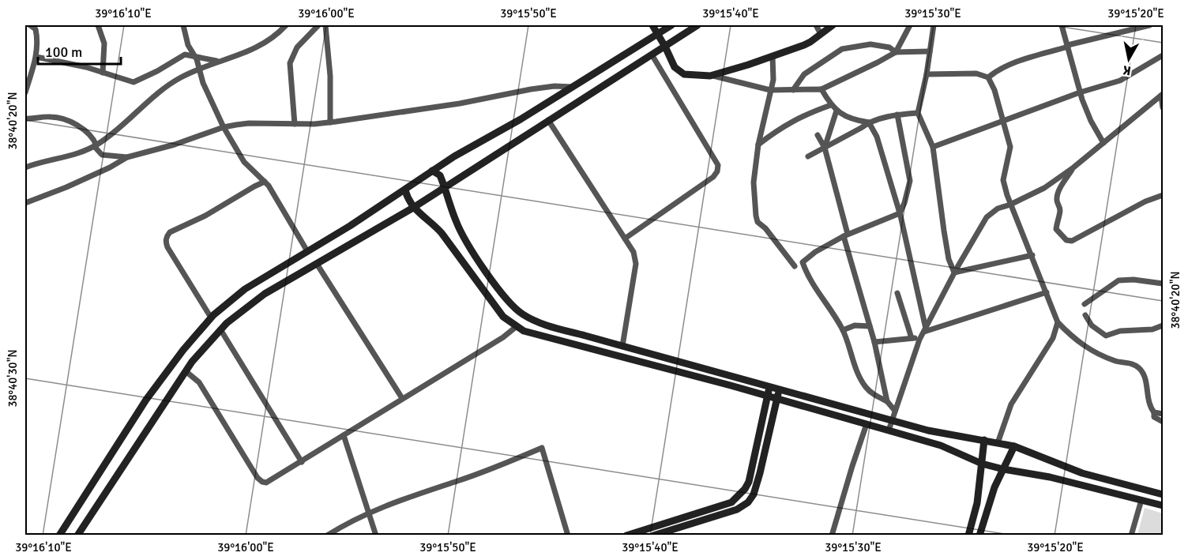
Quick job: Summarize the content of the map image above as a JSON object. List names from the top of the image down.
{
  "scale_bar": "100 m",
  "north": "bottom",
  "coordinates": [
    "39°16'10\"E",
    "39°16'00\"E",
    "39°15'50\"E",
    "39°15'40\"E",
    "39°15'30\"E",
    "39°15'20\"E",
    "38°40'20\"N",
    "38°40'30\"N"
  ]
}
